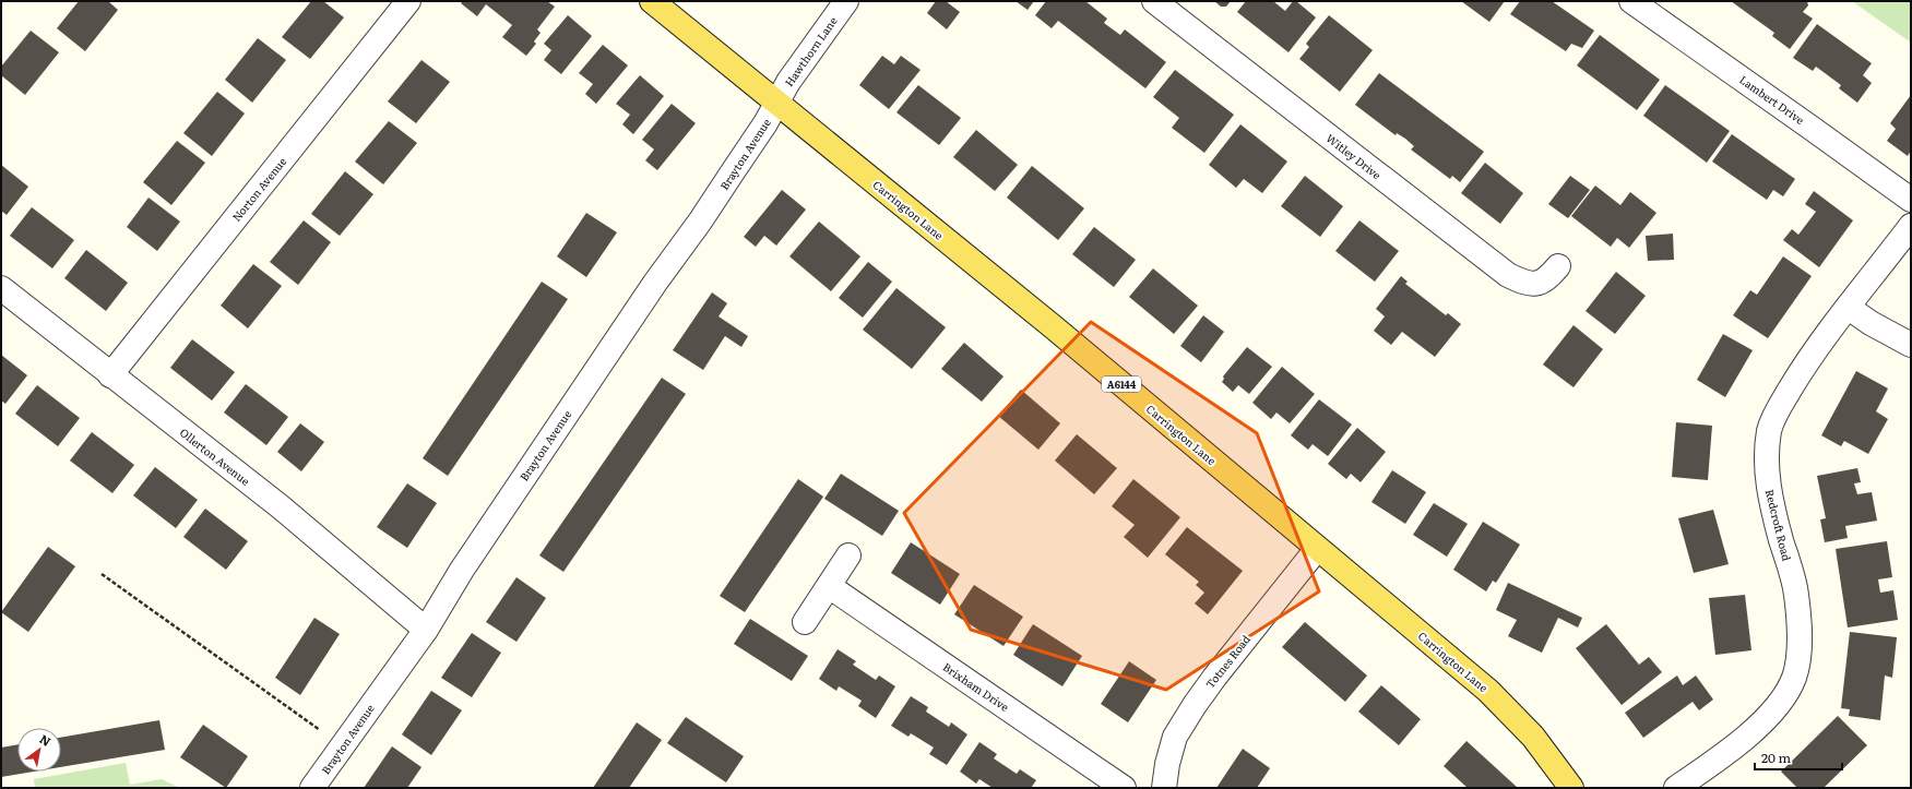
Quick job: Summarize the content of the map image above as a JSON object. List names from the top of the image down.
{
  "streets": {
    "main road": ["Carrington Lane", "A6144"],
    "street": [
      "Hawthorn Lane",
      "Lambert Drive",
      "Brayton Avenue",
      "Witley Drive",
      "Norton Avenue",
      "Ollerton Avenue",
      "Redcroft Road",
      "Totnes Road",
      "Brixham Drive"
    ]
  },
  "crossings": [
    ["Hawthorn Lane", "Brayton Avenue"],
    ["Hawthorn Lane", "Carrington Lane"],
    ["Brayton Avenue", "Carrington Lane"],
    ["Brayton Avenue", "Ollerton Avenue"],
    ["Norton Avenue", "Ollerton Avenue"],
    ["Carrington Lane", "Totnes Road"]
  ],
  "scale_bar": "20 m",
  "north": "top right"
}
